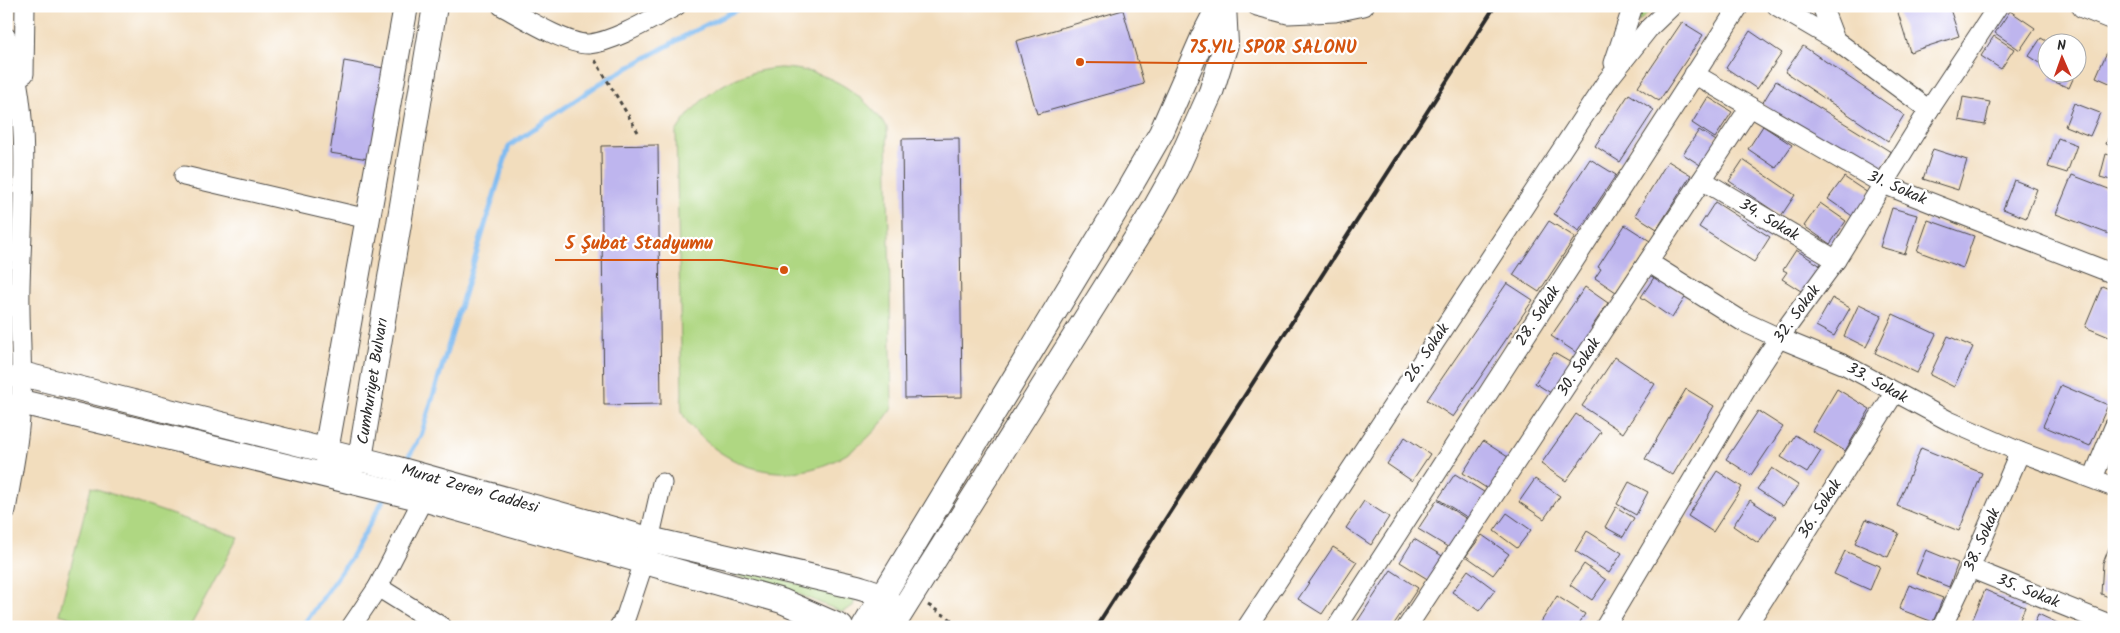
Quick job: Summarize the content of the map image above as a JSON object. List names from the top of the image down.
{
  "streets": {
    "main road": ["Cumhuriyet Bulvarı", "Murat Zeren Caddesi"],
    "street": [
      "31. Sokak",
      "34. Sokak",
      "32. Sokak",
      "28. Sokak",
      "26. Sokak",
      "30. Sokak",
      "33. Sokak",
      "36. Sokak",
      "38. Sokak",
      "35. Sokak"
    ]
  },
  "crossings": [
    ["31. Sokak", "32. Sokak"],
    ["31. Sokak", "28. Sokak"],
    ["31. Sokak", "30. Sokak"],
    ["34. Sokak", "32. Sokak"],
    ["34. Sokak", "30. Sokak"],
    ["32. Sokak", "33. Sokak"],
    ["30. Sokak", "33. Sokak"],
    ["Cumhuriyet Bulvarı", "Murat Zeren Caddesi"],
    ["33. Sokak", "36. Sokak"],
    ["33. Sokak", "38. Sokak"],
    ["38. Sokak", "35. Sokak"]
  ],
  "places": ["75.YIL SPOR SALONU", "5 Şubat Stadyumu"],
  "north": "top"
}
